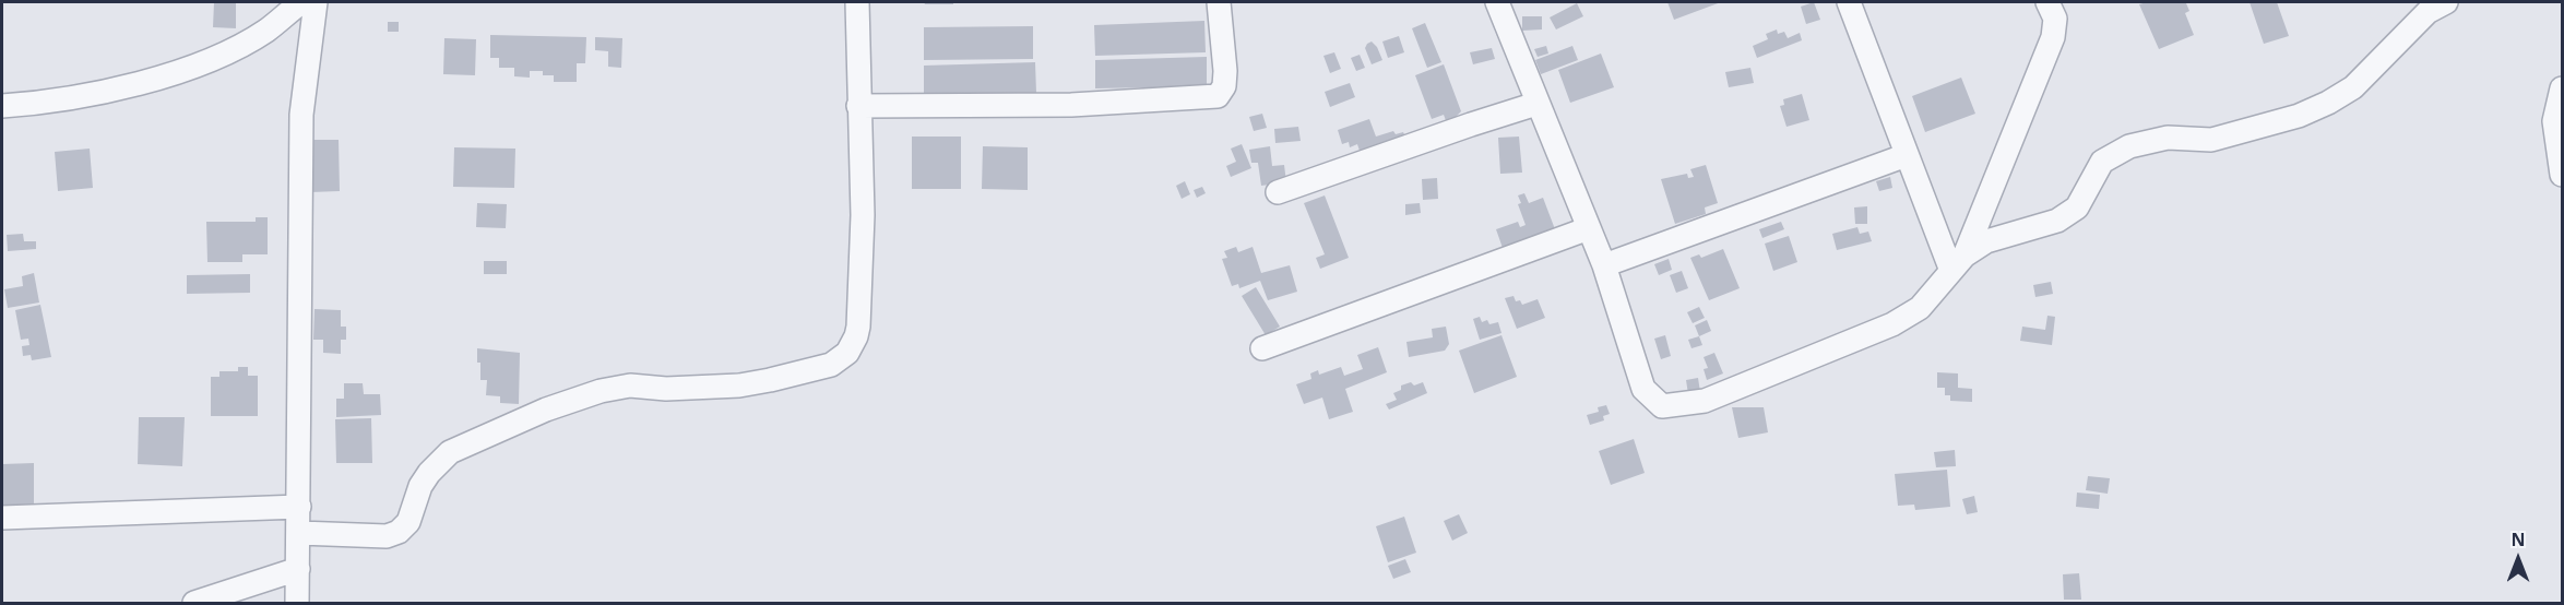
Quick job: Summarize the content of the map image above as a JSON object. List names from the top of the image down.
{
  "north": "top"
}
